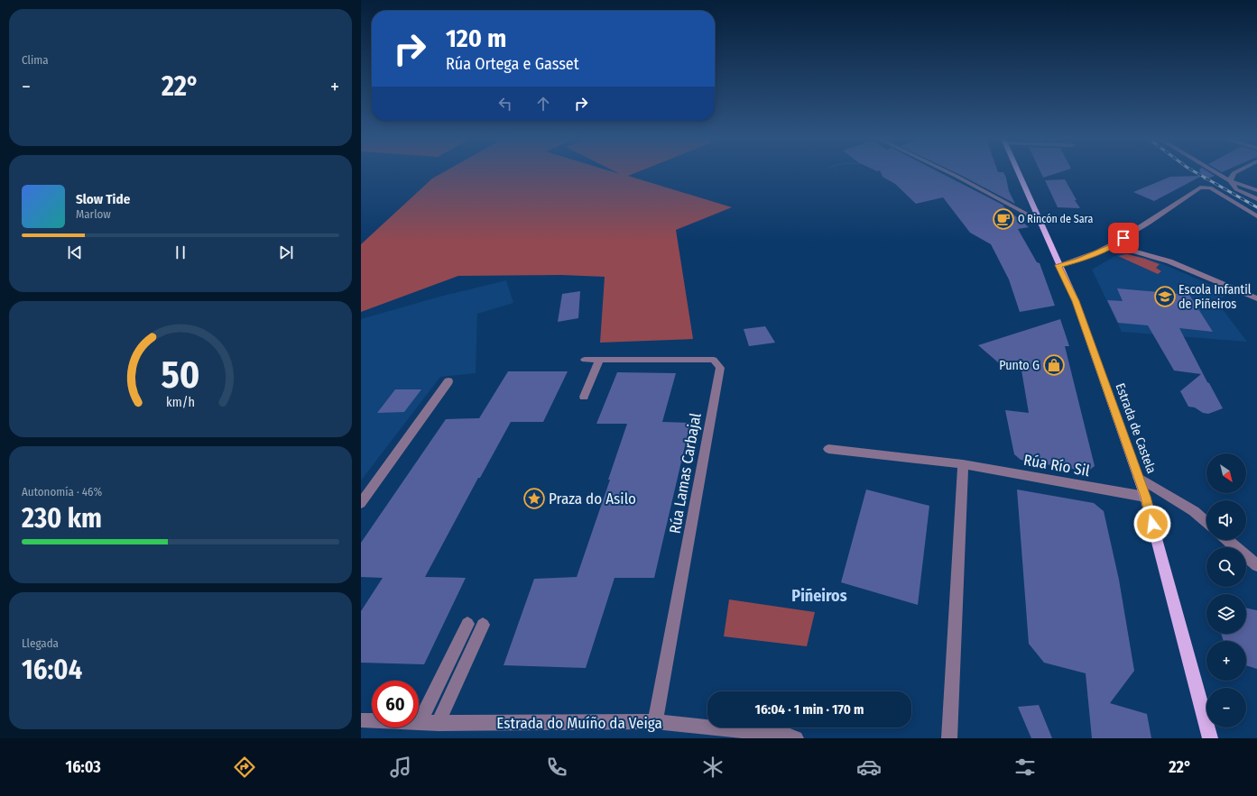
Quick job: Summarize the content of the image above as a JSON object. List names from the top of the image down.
{
  "streets": {
    "main road": ["Estrada de Castela"],
    "street": ["Rúa Río Sil", "Rúa Lamas Carbajal", "Estrada do Muíño da Veiga"]
  },
  "crossings": [
    ["Estrada de Castela", "Rúa Río Sil"],
    ["Rúa Lamas Carbajal", "Estrada do Muíño da Veiga"]
  ],
  "districts": ["Piñeiros"],
  "places": {
    "cafe": ["O Rincón de Sara"],
    "school or university": ["Escola Infantil de Piñeiros"],
    "shop": ["Punto G"],
    "place": ["Praza do Asilo"]
  },
  "north": "bottom right",
  "page": {
    "tile": [
      "Clima",
      ["Autonomía · 46%", "230 km"],
      ["Llegada", "16:04"]
    ],
    "turn": ["120 m", "Rúa Ortega e Gasset"],
    "heat": ["−", "22°", "+"],
    "song": ["Slow Tide", "Marlow"],
    "map_buttons": ["+", "−"],
    "limit": "60",
    "trip": "16:04 · 1 min · 170 m",
    "tabs": ["16:03", "22°"],
    "gauge": ["50", "km/h"]
  }
}
